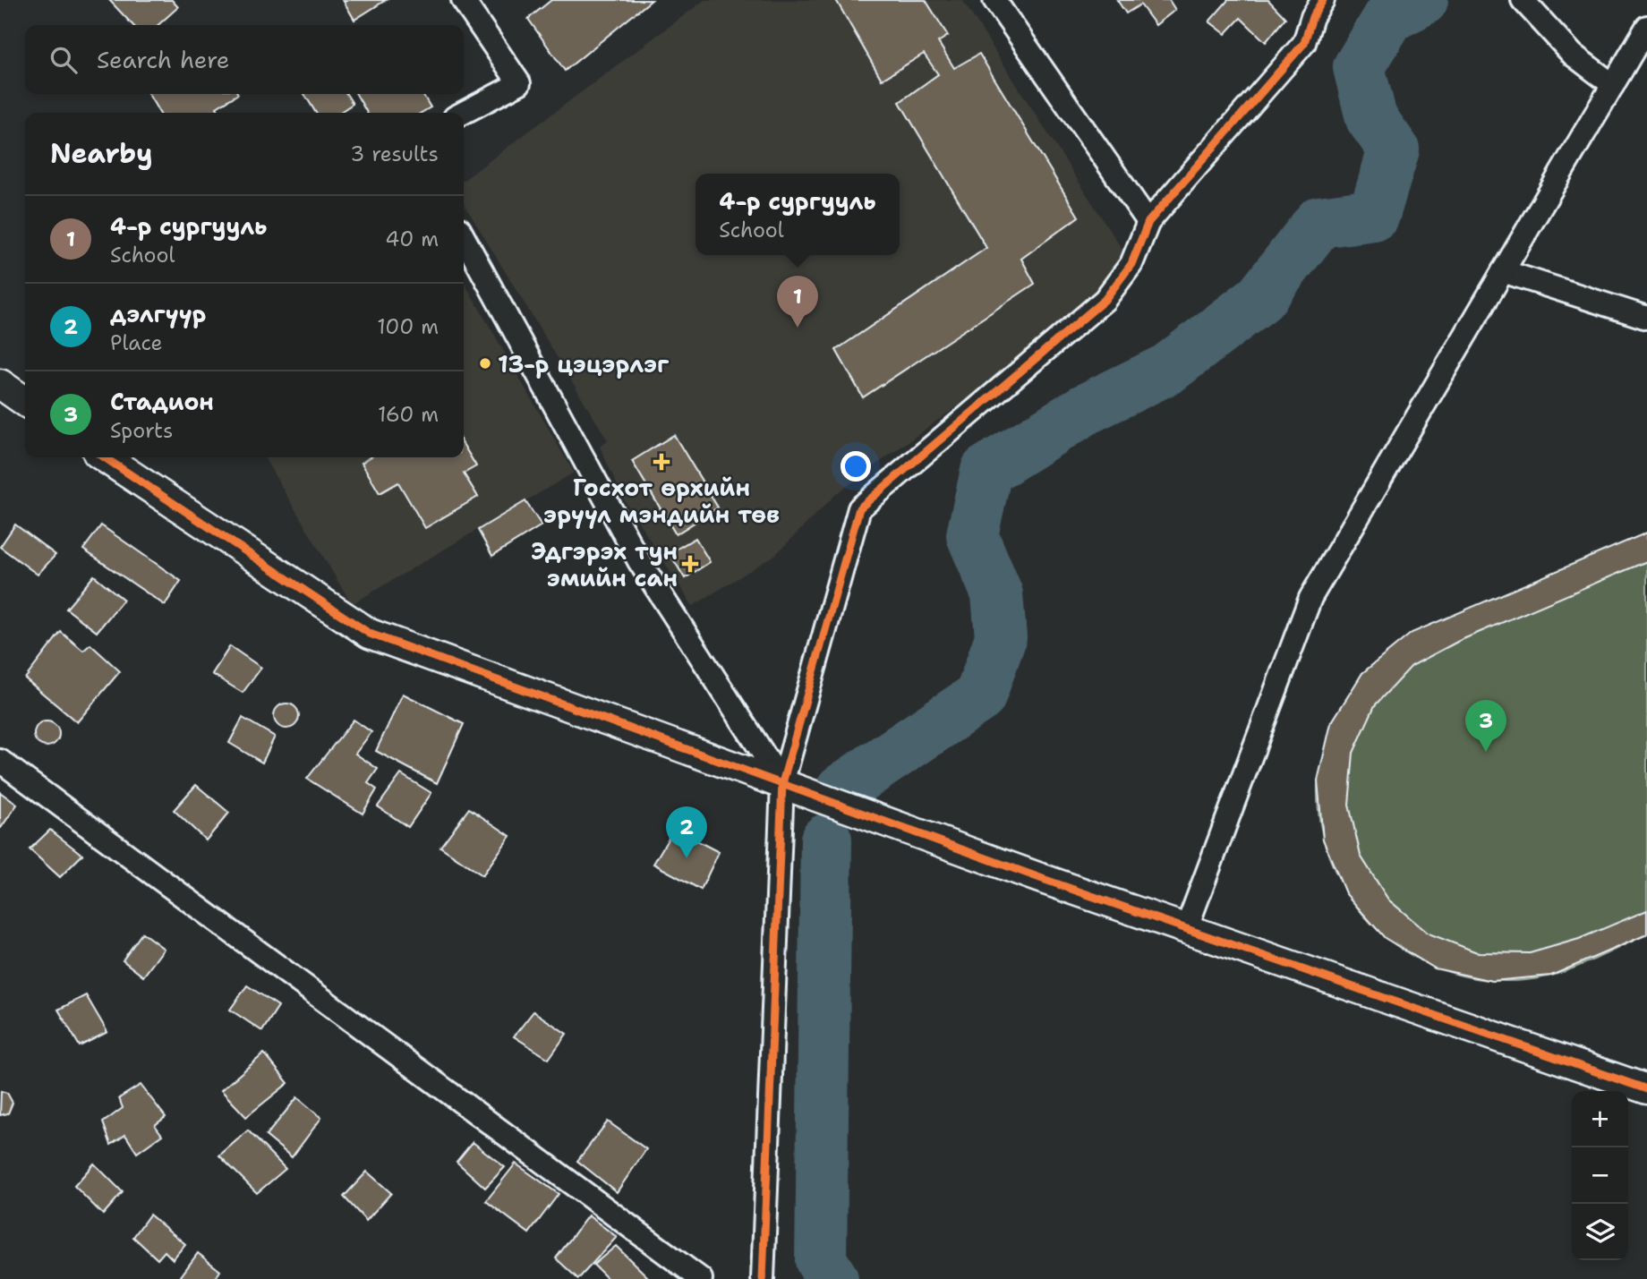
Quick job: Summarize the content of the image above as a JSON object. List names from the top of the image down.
{
  "places": {
    "other": ["13-р цэцэрлэг"],
    "health": ["Госхот өрхийн эрүүл мэндийн төв", "Эдгэрэх тун эмийн сан"]
  },
  "page": {
    "search": "Search here",
    "heading": ["Nearby", "3 results"],
    "popup": ["4-р сургууль", "School"],
    "list": [
      {
        "mark": "1",
        "name": "4-р сургууль",
        "note": "School",
        "value": "40 m"
      },
      {
        "mark": "2",
        "name": "дэлгүүр",
        "note": "Place",
        "value": "100 m"
      },
      {
        "mark": "3",
        "name": "Стадион",
        "note": "Sports",
        "value": "160 m"
      }
    ],
    "pins": ["1", "3", "2"],
    "map_buttons": ["+", "−"]
  }
}
